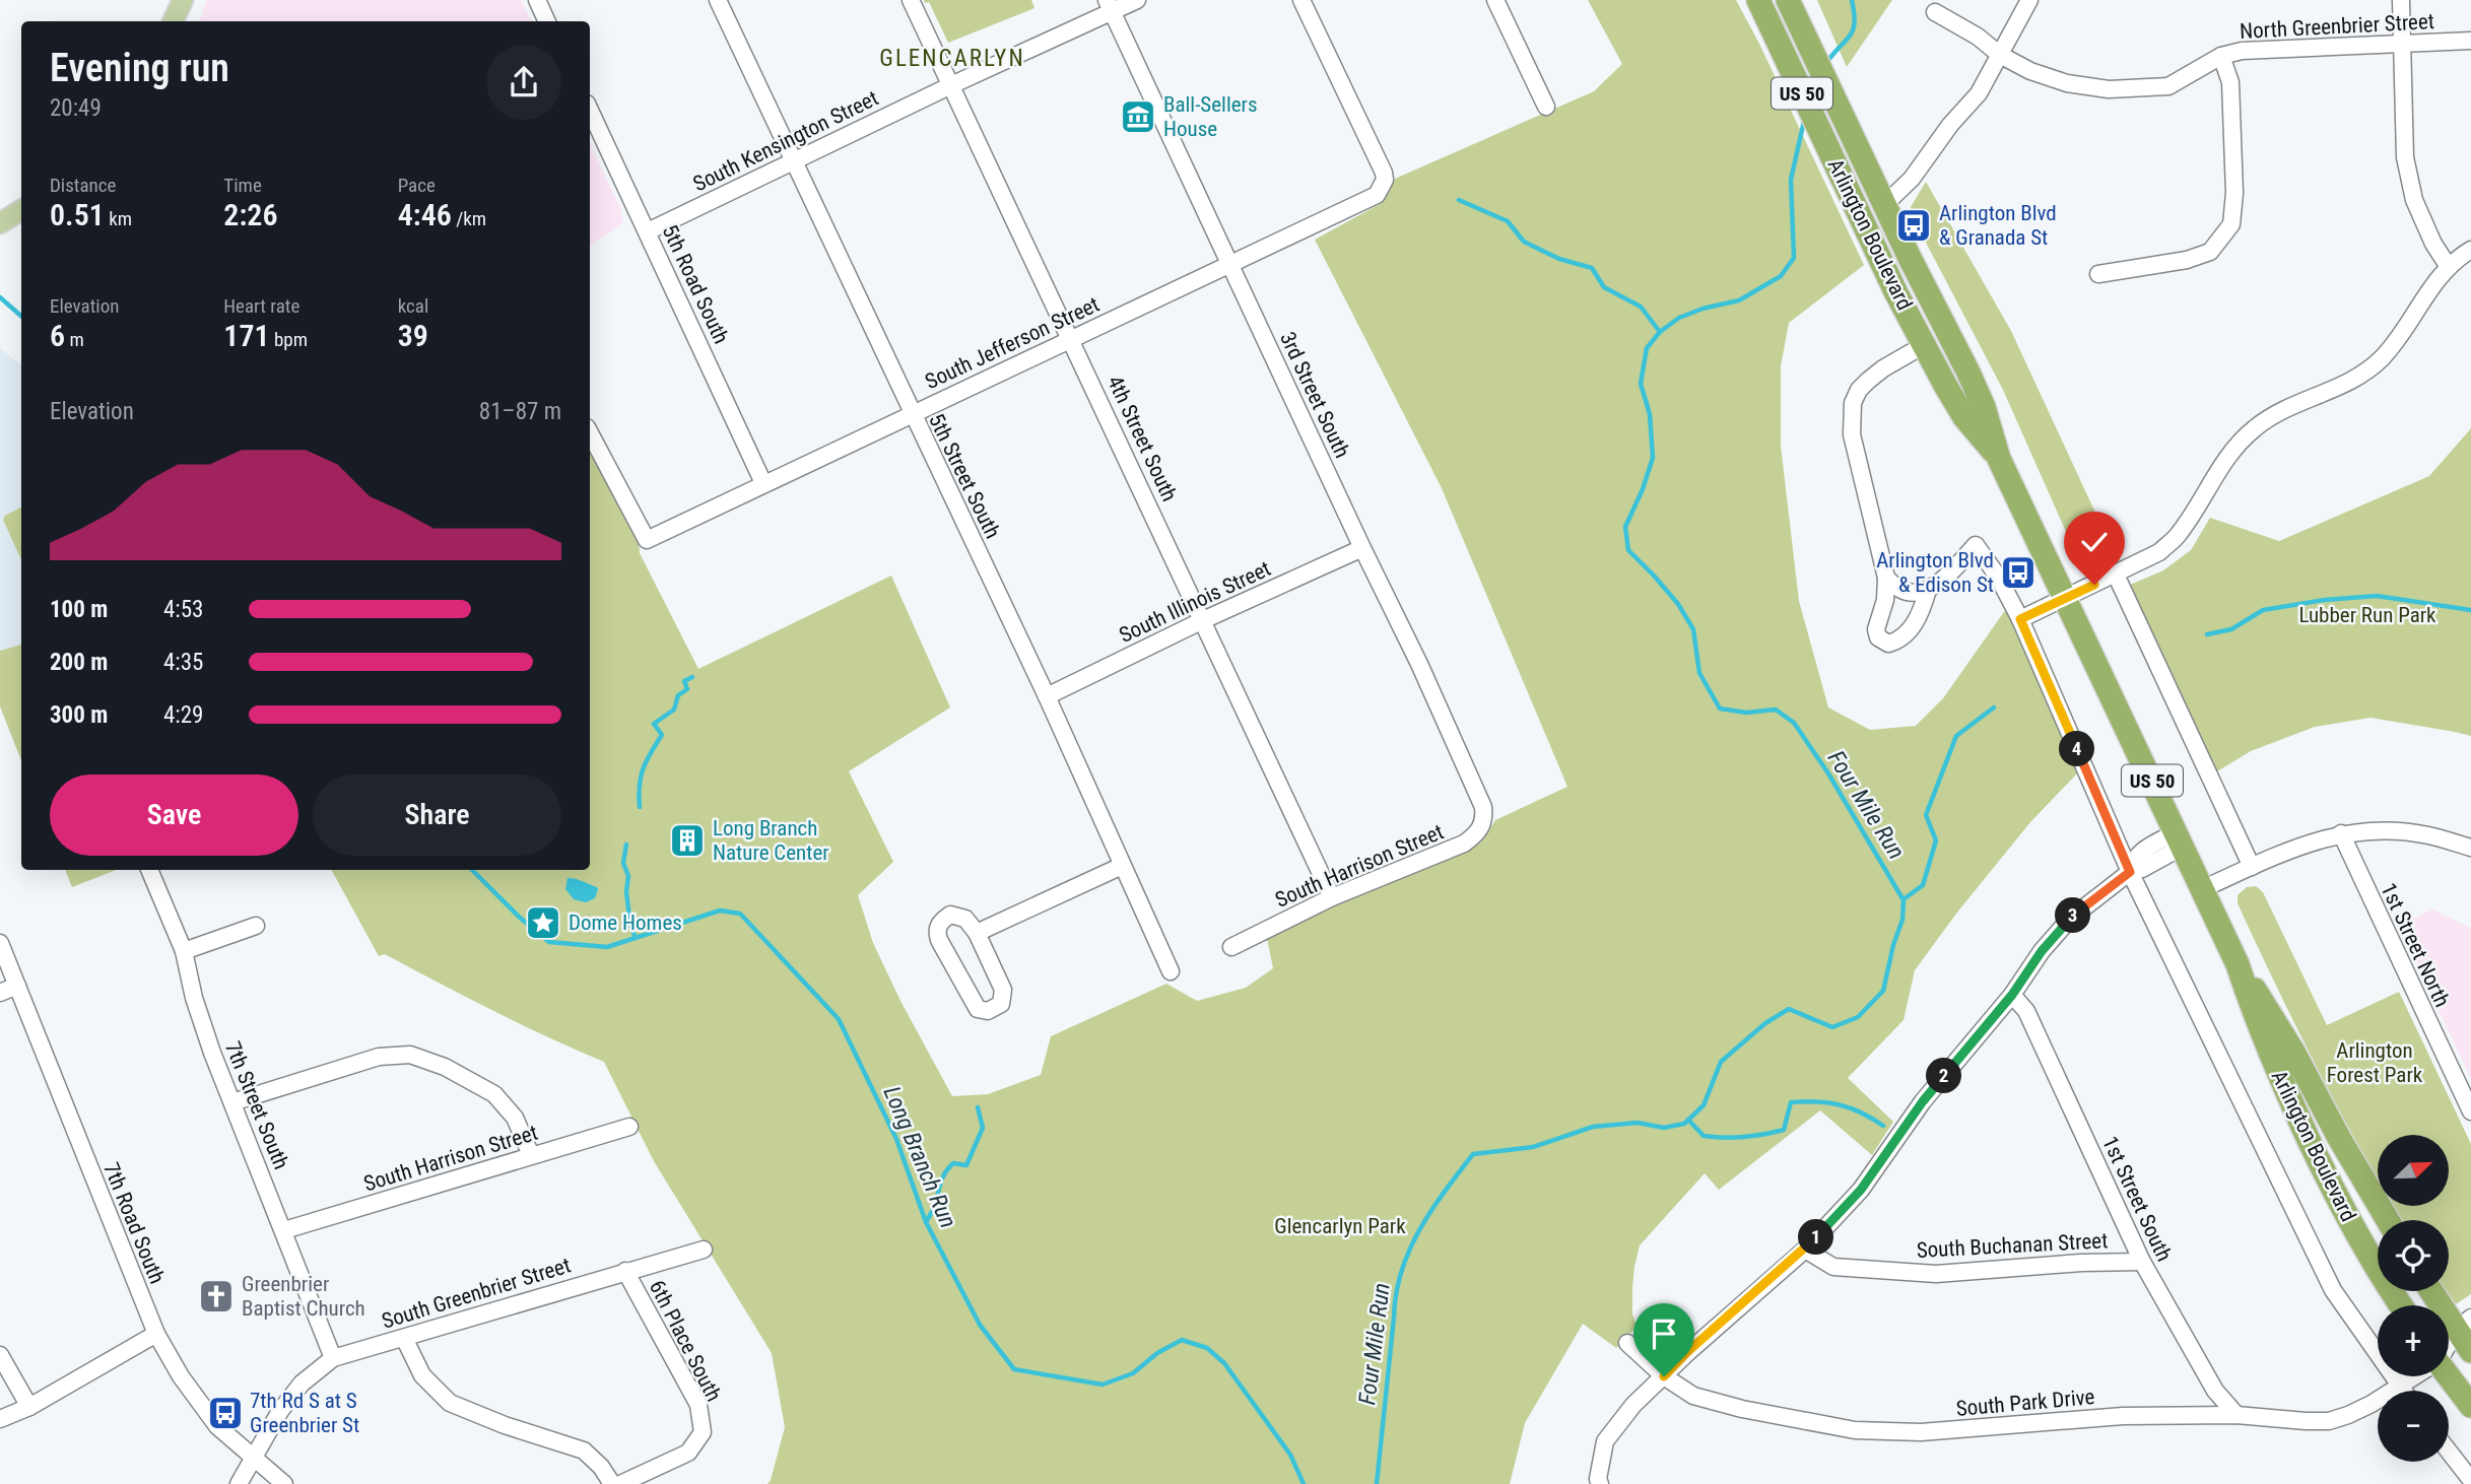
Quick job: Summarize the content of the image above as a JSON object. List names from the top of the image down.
{
  "streets": {
    "highway": ["US 50", "Arlington Boulevard"],
    "street": [
      "North Greenbrier Street",
      "South Kensington Street",
      "5th Road South",
      "South Jefferson Street",
      "3rd Street South",
      "4th Street South",
      "5th Street South",
      "South Illinois Street",
      "South Harrison Street",
      "1st Street North",
      "7th Street South",
      "1st Street South",
      "7th Road South",
      "South Buchanan Street",
      "South Greenbrier Street",
      "6th Place South",
      "South Park Drive"
    ]
  },
  "crossings": [
    ["South Kensington Street", "5th Road South"],
    ["South Kensington Street", "3rd Street South"],
    ["South Kensington Street", "4th Street South"],
    ["South Kensington Street", "5th Street South"],
    ["5th Road South", "South Jefferson Street"],
    ["South Jefferson Street", "3rd Street South"],
    ["South Jefferson Street", "4th Street South"],
    ["South Jefferson Street", "5th Street South"],
    ["3rd Street South", "South Illinois Street"],
    ["3rd Street South", "South Harrison Street"],
    ["4th Street South", "South Illinois Street"],
    ["4th Street South", "South Harrison Street"],
    ["5th Street South", "South Illinois Street"],
    ["South Harrison Street", "7th Street South"],
    ["7th Street South", "South Greenbrier Street"],
    ["1st Street South", "South Buchanan Street"],
    ["1st Street South", "South Park Drive"],
    ["7th Road South", "South Greenbrier Street"],
    ["South Greenbrier Street", "6th Place South"]
  ],
  "districts": ["GLENCARLYN"],
  "water": ["Four Mile Run", "Long Branch Run"],
  "parks": ["Lubber Run Park", "Arlington Forest Park", "Glencarlyn Park"],
  "places": {
    "museum": ["Ball-Sellers House"],
    "bus stop": ["Arlington Blvd & Granada St", "Arlington Blvd & Edison St", "7th Rd S at S Greenbrier St"],
    "building": ["Long Branch Nature Center"],
    "place": ["Dome Homes"],
    "church": ["Greenbrier Baptist Church"]
  },
  "north": "top right",
  "page": {
    "heading": ["Evening run", "20:49"],
    "stats": [
      ["Distance", "0.51 km"],
      ["Time", "2:26"],
      ["Pace", "4:46 /km"],
      ["Elevation", "6 m"],
      ["Heart rate", "171 bpm"],
      ["kcal", "39"]
    ],
    "chart": ["Elevation", "81–87 m"],
    "list": [
      {
        "name": "100 m",
        "note": "4:53"
      },
      {
        "name": "200 m",
        "note": "4:35"
      },
      {
        "name": "300 m",
        "note": "4:29"
      }
    ],
    "pins": [
      "4",
      "3",
      "2",
      "1"
    ],
    "buttons": ["Save", "Share"],
    "map_buttons": ["+", "−"]
  }
}
